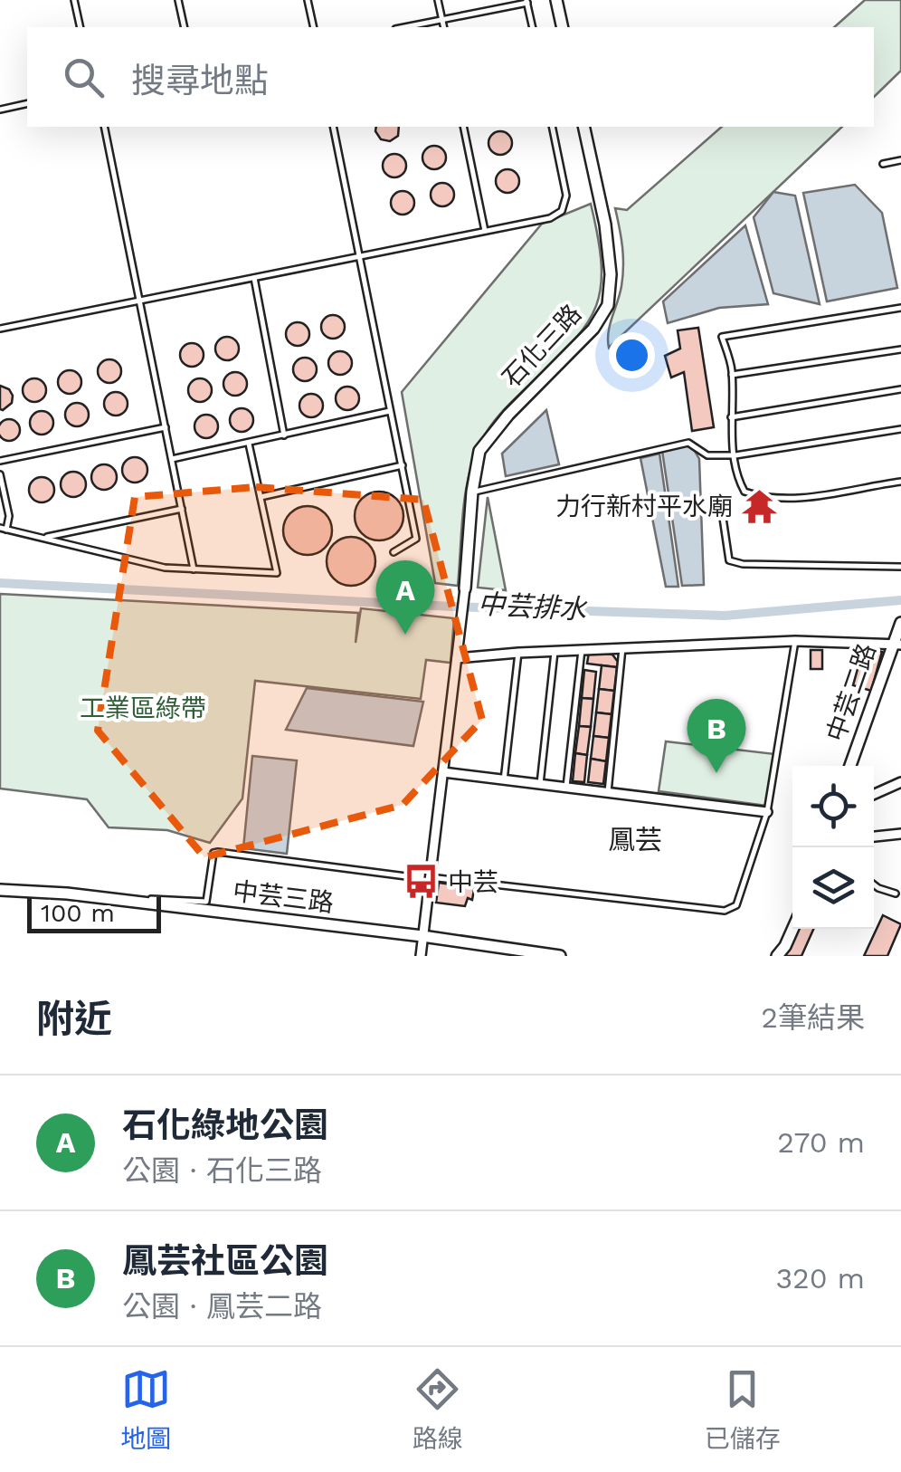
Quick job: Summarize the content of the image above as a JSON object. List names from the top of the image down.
{
  "streets": {
    "street": ["石化三路", "中芸二路", "中芸三路"]
  },
  "districts": ["鳳芸"],
  "water": ["中芸排水"],
  "parks": ["工業區綠帶"],
  "places": {
    "temple": ["力行新村平水廟"],
    "bus stop": ["中芸"]
  },
  "scale_bar": "100 m",
  "page": {
    "search": "搜尋地點",
    "pins": ["A", "B"],
    "scale": "100 m",
    "heading": ["附近", "2筆結果"],
    "list": [
      {
        "mark": "A",
        "name": "石化綠地公園",
        "note": "公園 · 石化三路",
        "value": "270 m"
      },
      {
        "mark": "B",
        "name": "鳳芸社區公園",
        "note": "公園 · 鳳芸二路",
        "value": "320 m"
      }
    ],
    "nav": ["地圖", "路線", "已儲存"]
  }
}
